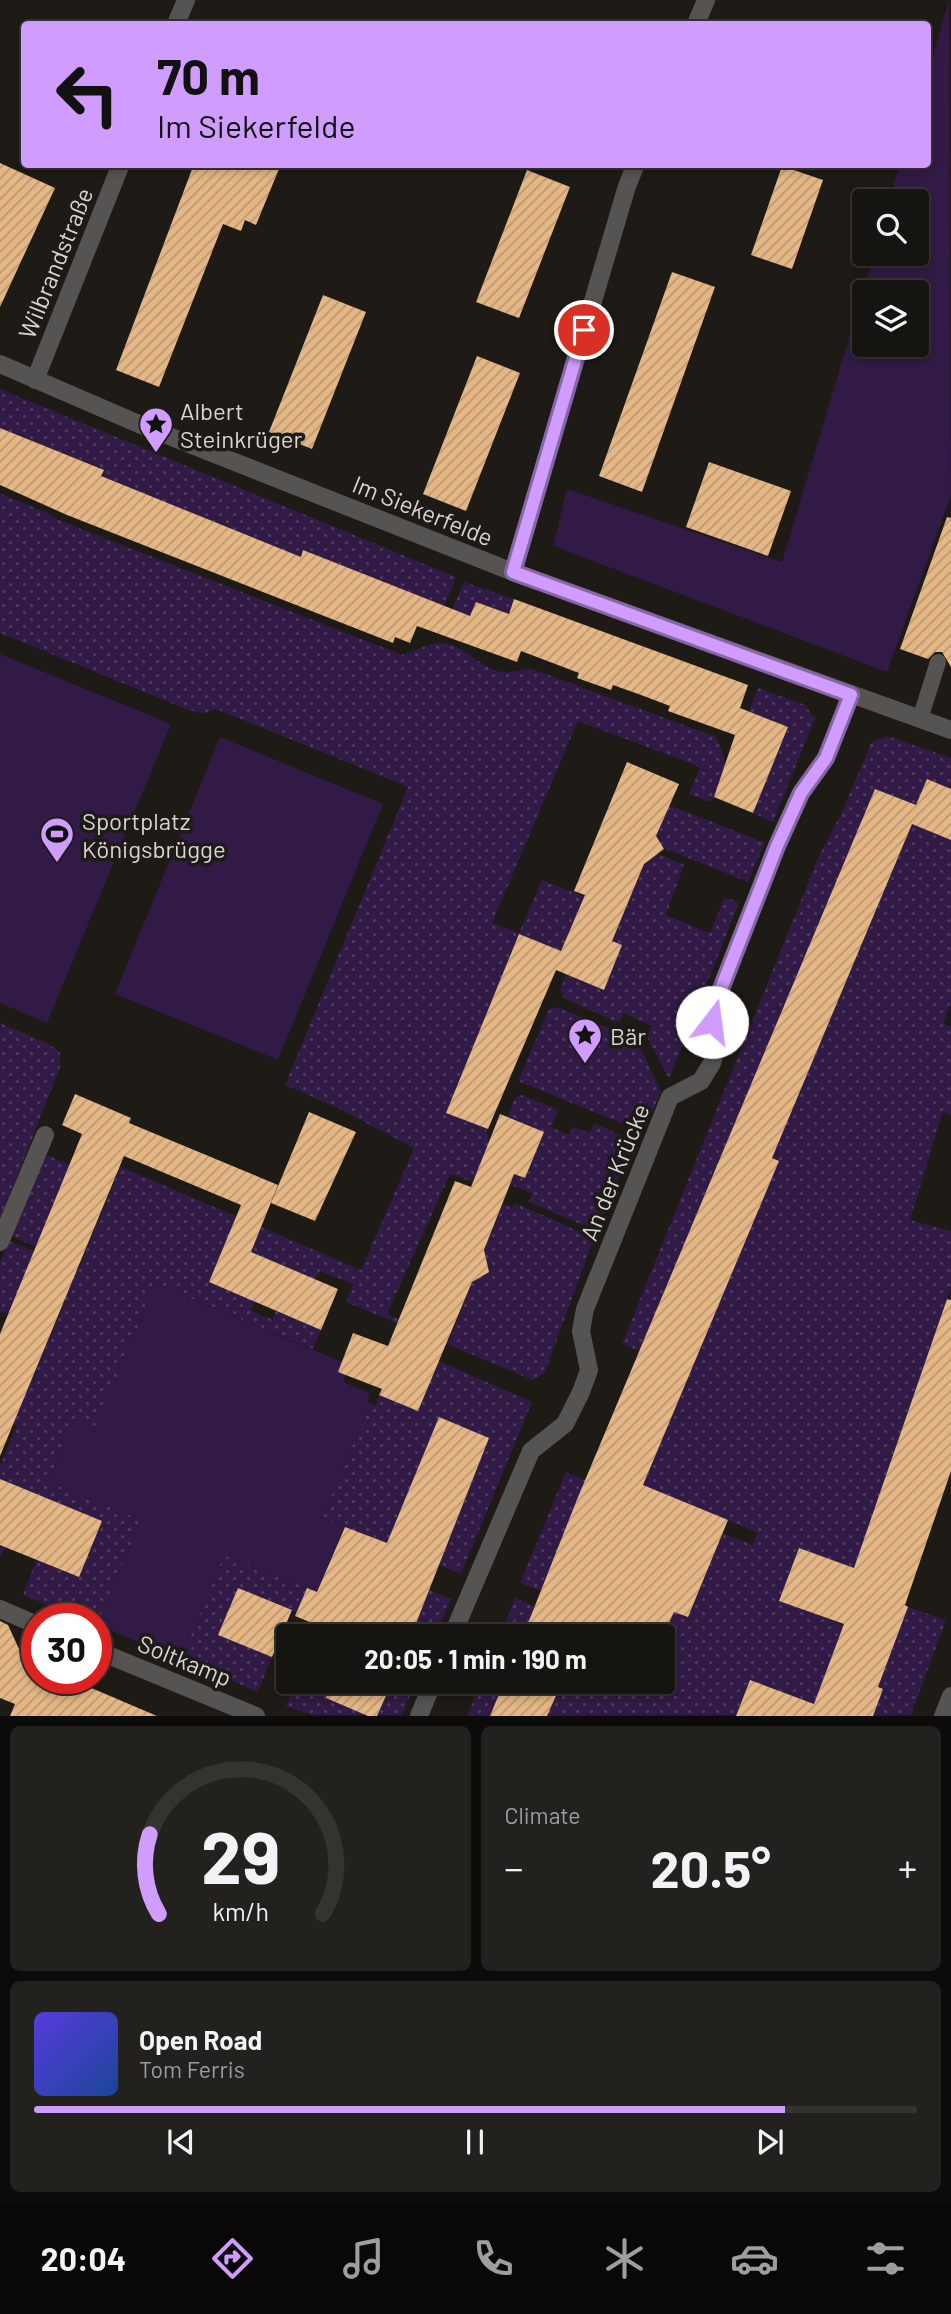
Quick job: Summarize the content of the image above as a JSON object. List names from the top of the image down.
{
  "streets": {
    "street": [
      "Wilbrandstraße",
      "Im Siekerfelde",
      "An der Krücke",
      "Soltkamp"
    ]
  },
  "crossings": [
    ["Wilbrandstraße", "Im Siekerfelde"],
    ["Im Siekerfelde", "An der Krücke"]
  ],
  "places": {
    "place": ["Albert Steinkrüger", "Bär"],
    "sports": ["Sportplatz Königsbrügge"]
  },
  "page": {
    "turn": ["70 m", "Im Siekerfelde"],
    "limit": "30",
    "trip": "20:05 · 1 min · 190 m",
    "tile": "Climate",
    "heat": ["−", "20.5°", "+"],
    "song": ["Open Road", "Tom Ferris"],
    "tabs": "20:04",
    "gauge": ["29", "km/h"]
  }
}
